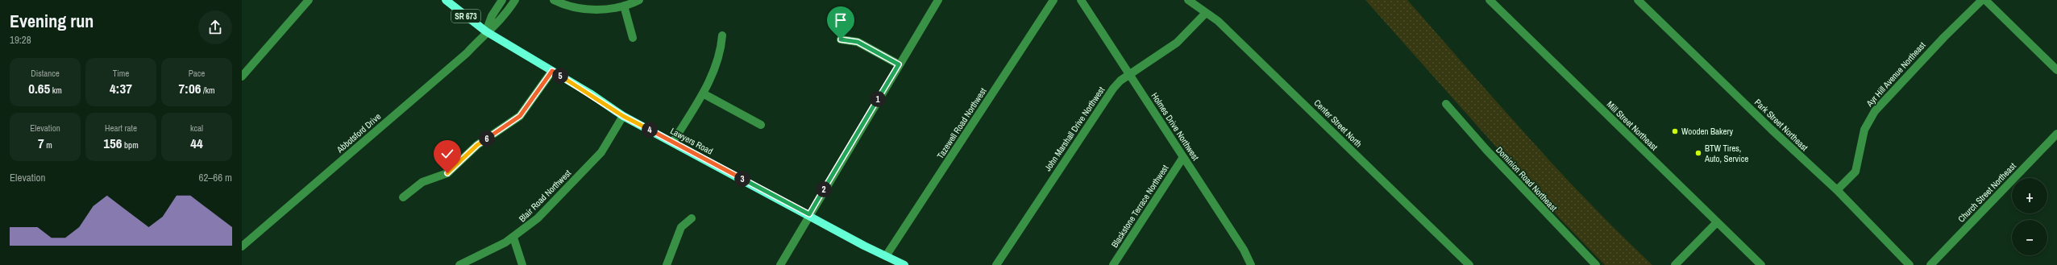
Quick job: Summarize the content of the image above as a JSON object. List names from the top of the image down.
{
  "streets": {
    "main road": ["SR 673", "Lawyers Road"],
    "street": [
      "Ayr Hill Avenue Northeast",
      "Tazewell Road Northwest",
      "Center Street North",
      "Park Street Northeast",
      "Mill Street Northeast",
      "Holmes Drive Northwest",
      "John Marshall Drive Northwest",
      "Abbotsford Drive",
      "Dominion Road Northeast",
      "Church Street Northeast",
      "Blair Road Northwest",
      "Blackstone Terrace Northwest"
    ]
  },
  "crossings": [
    ["Ayr Hill Avenue Northeast", "Park Street Northeast"],
    ["Tazewell Road Northwest", "Lawyers Road"],
    ["Center Street North", "John Marshall Drive Northwest"],
    ["Holmes Drive Northwest", "John Marshall Drive Northwest"],
    ["Holmes Drive Northwest", "Blackstone Terrace Northwest"],
    ["Abbotsford Drive", "Lawyers Road"],
    ["Lawyers Road", "Blair Road Northwest"]
  ],
  "places": ["Wooden Bakery", "BTW Tires, Auto, Service"],
  "page": {
    "heading": ["Evening run", "19:28"],
    "stats": [
      ["Distance", "0.65 km"],
      ["Time", "4:37"],
      ["Pace", "7:06 /km"],
      ["Elevation", "7 m"],
      ["Heart rate", "156 bpm"],
      ["kcal", "44"]
    ],
    "pins": [
      "5",
      "1",
      "4",
      "6",
      "3",
      "2"
    ],
    "chart": ["Elevation", "62–66 m"],
    "map_buttons": ["+", "−"]
  }
}
